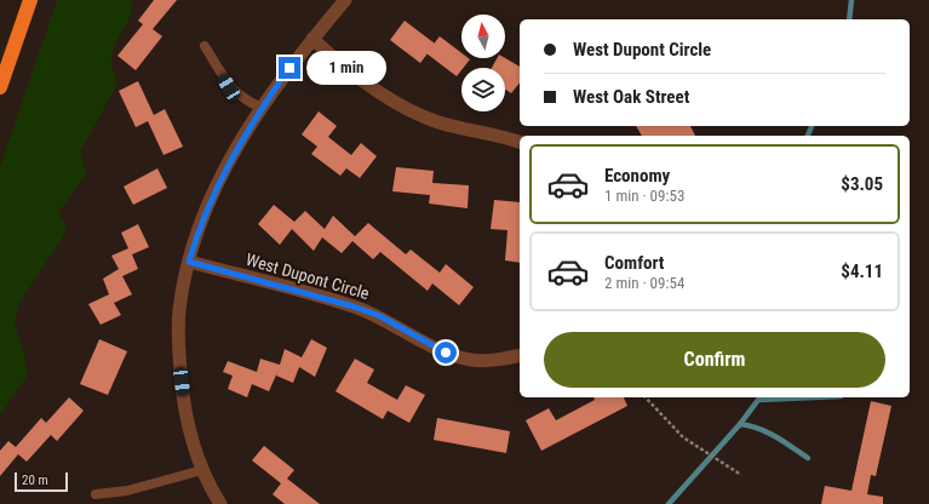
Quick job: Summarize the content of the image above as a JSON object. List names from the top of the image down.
{
  "streets": {
    "street": ["West Dupont Circle"]
  },
  "scale_bar": "20 m",
  "north": "top",
  "page": {
    "banner": ["West Dupont Circle", "West Oak Street"],
    "bubble": "1 min",
    "list": [
      {
        "name": "Economy",
        "note": "1 min · 09:53",
        "value": "$3.05"
      },
      {
        "name": "Comfort",
        "note": "2 min · 09:54",
        "value": "$4.11"
      }
    ],
    "buttons": "Confirm",
    "scale": "20 m"
  }
}
